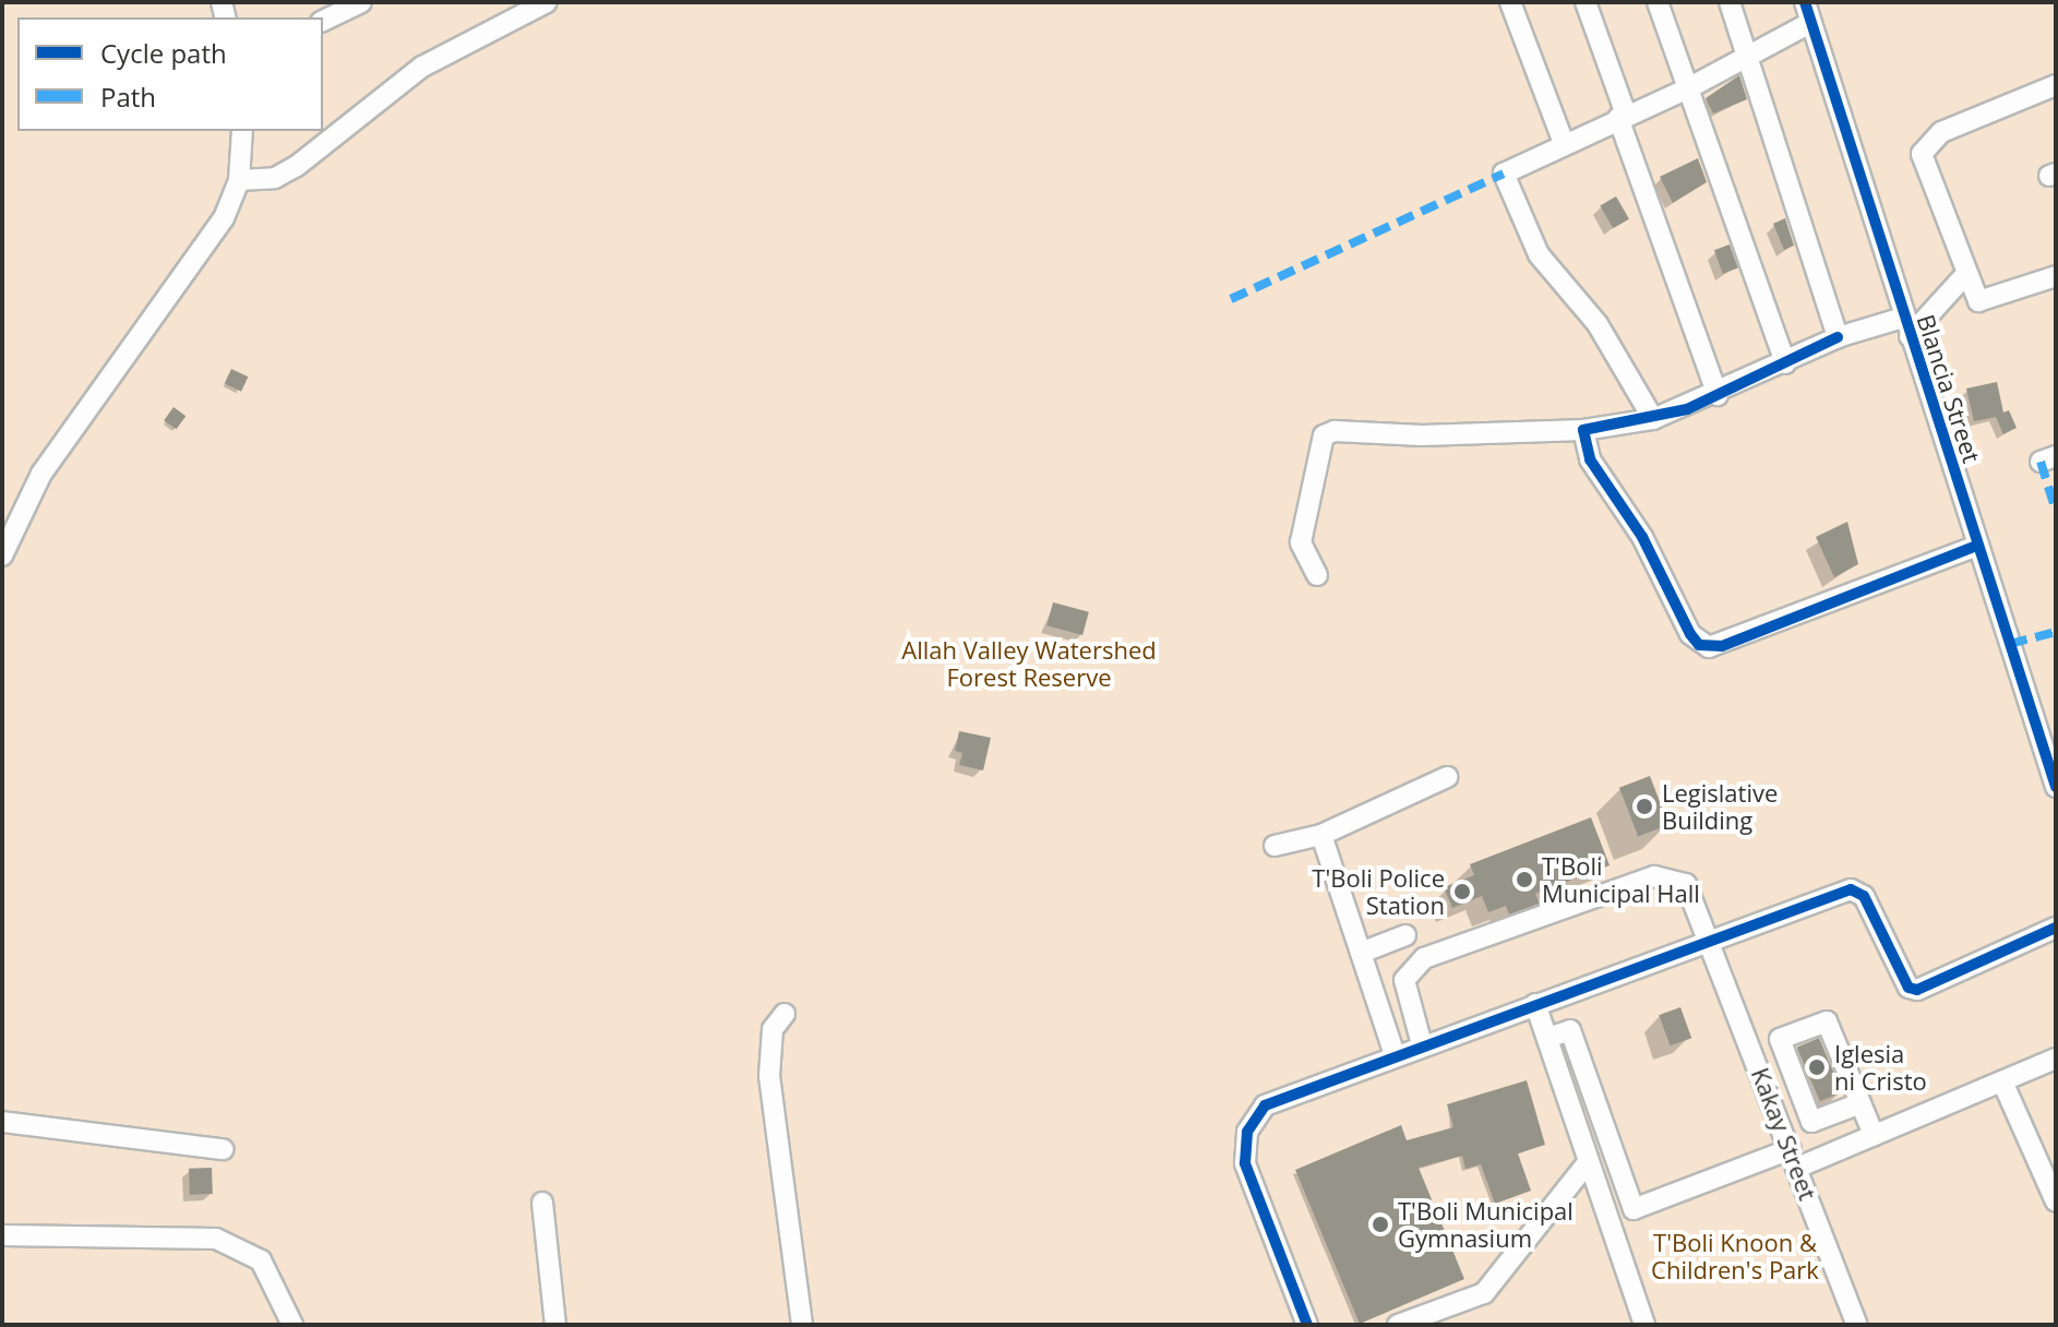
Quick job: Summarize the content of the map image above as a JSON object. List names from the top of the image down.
{
  "streets": {
    "street": ["Blancia Street", "Kakay Street"]
  },
  "parks": ["Allah Valley Watershed Forest Reserve", "T'Boli Knoon & Children's Park"],
  "places": [
    "Legislative Building",
    "T'Boli Municipal Hall",
    "T'Boli Police Station",
    "Iglesia ni Cristo",
    "T'Boli Municipal Gymnasium"
  ],
  "legend": ["Cycle path", "Path"]
}
